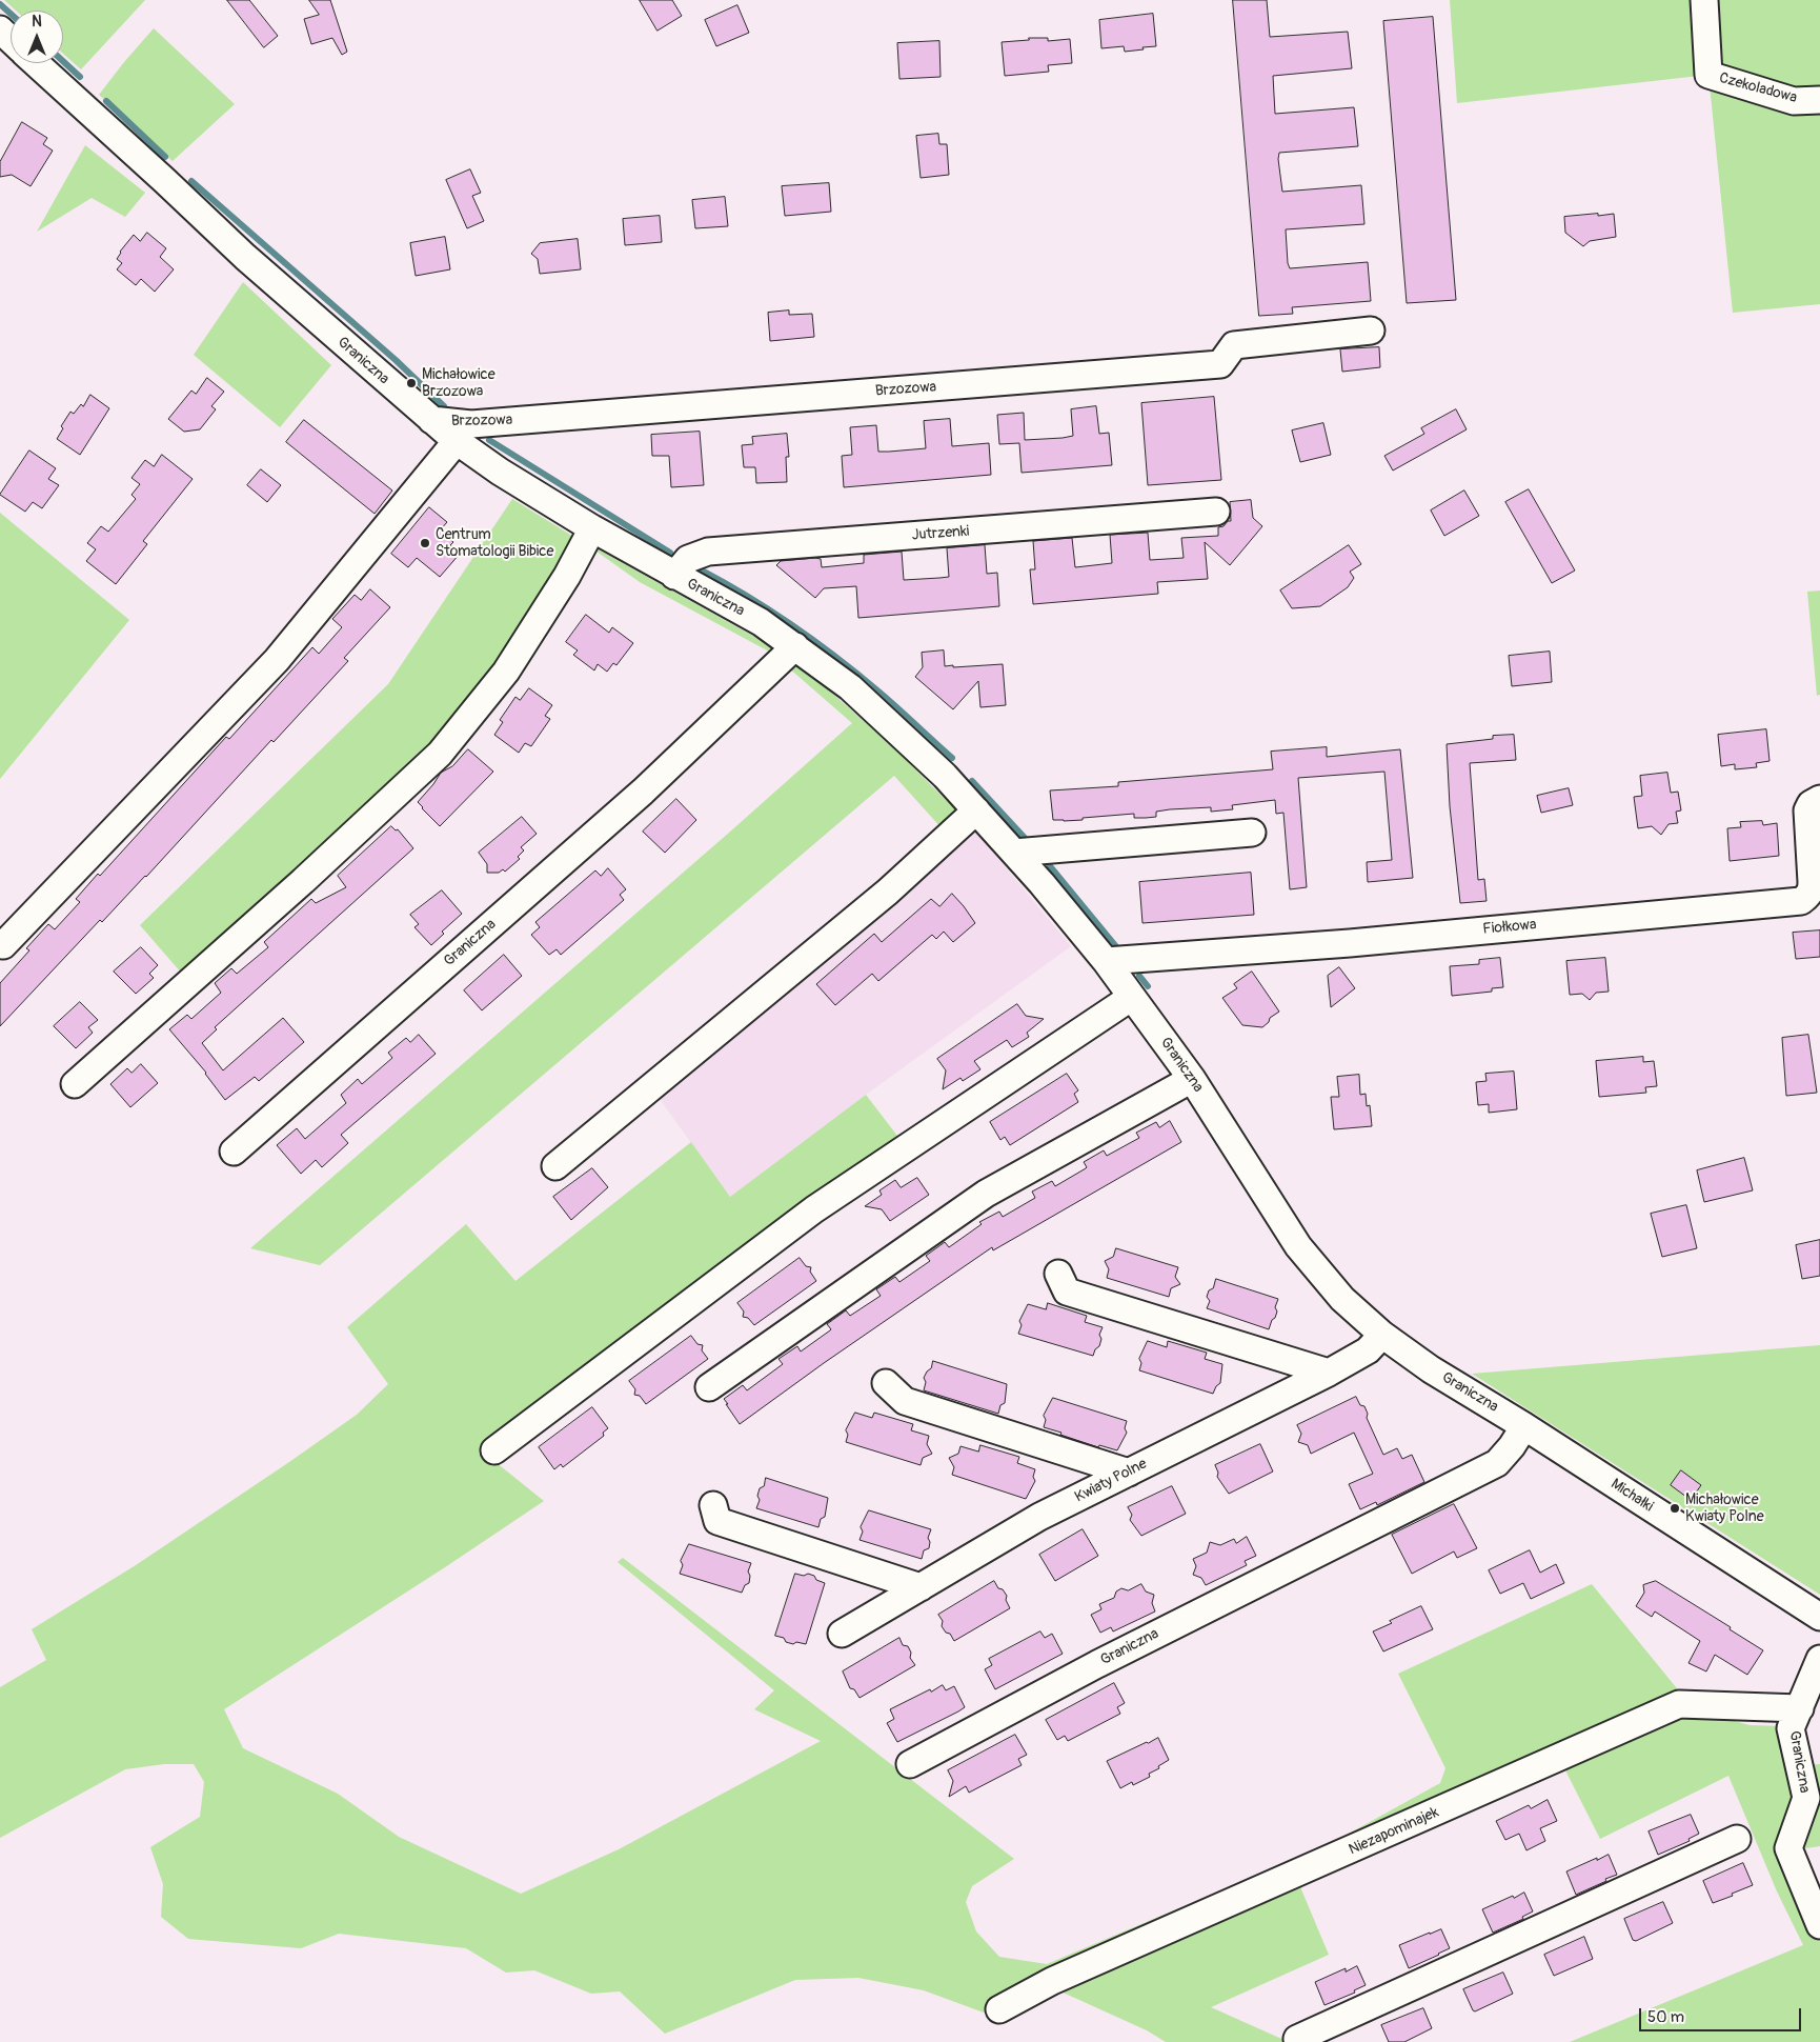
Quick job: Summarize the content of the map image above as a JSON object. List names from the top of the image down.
{
  "streets": {
    "street": [
      "Czekoladowa",
      "Graniczna",
      "Brzozowa",
      "Jutrzenki",
      "Fiołkowa",
      "Kwiaty Polne",
      "Michałki",
      "Niezapominajek"
    ]
  },
  "crossings": [
    ["Graniczna", "Brzozowa"],
    ["Graniczna", "Jutrzenki"],
    ["Graniczna", "Fiołkowa"],
    ["Graniczna", "Kwiaty Polne"],
    ["Graniczna", "Michałki"],
    ["Graniczna", "Niezapominajek"]
  ],
  "places": ["Michałowice Brzozowa", "Centrum Stomatologii Bibice", "Michałowice Kwiaty Polne"],
  "scale_bar": "50 m",
  "north": "top"
}
